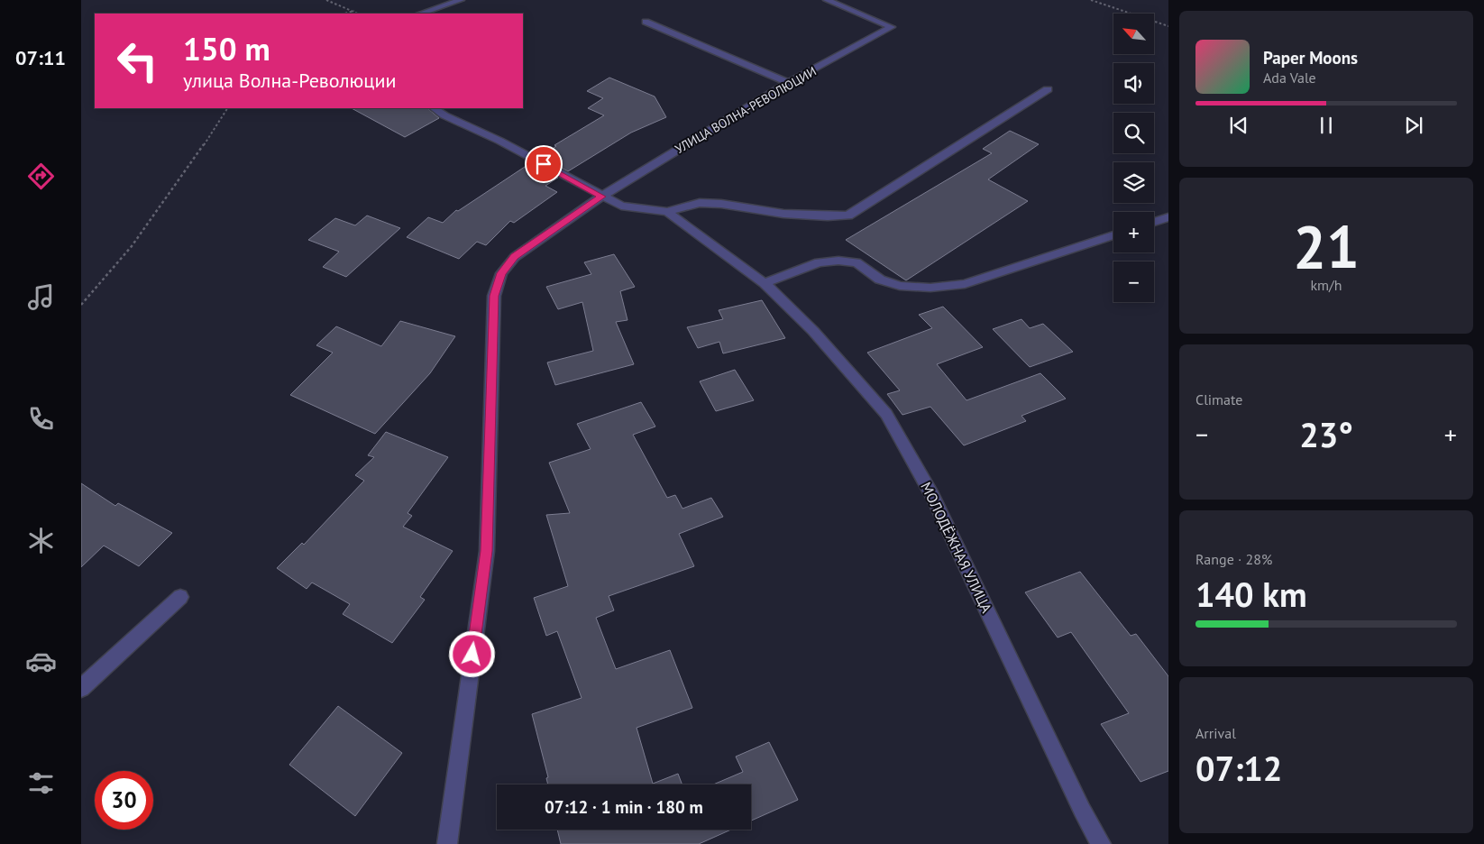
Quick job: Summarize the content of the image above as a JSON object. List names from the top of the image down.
{
  "streets": {
    "street": ["УЛИЦА ВОЛНА-РЕВОЛЮЦИИ", "МОЛОДЁЖНАЯ УЛИЦА"]
  },
  "crossings": [
    ["УЛИЦА ВОЛНА-РЕВОЛЮЦИИ", "МОЛОДЁЖНАЯ УЛИЦА"]
  ],
  "north": "top left",
  "page": {
    "tabs": "07:11",
    "map_buttons": ["+", "−"],
    "turn": ["150 m", "улица Волна-Революции"],
    "song": ["Paper Moons", "Ada Vale"],
    "tile": [
      ["21", "km/h"],
      "Climate",
      ["Range · 28%", "140 km"],
      ["Arrival", "07:12"]
    ],
    "heat": ["−", "23°", "+"],
    "limit": "30",
    "trip": "07:12 · 1 min · 180 m"
  }
}
